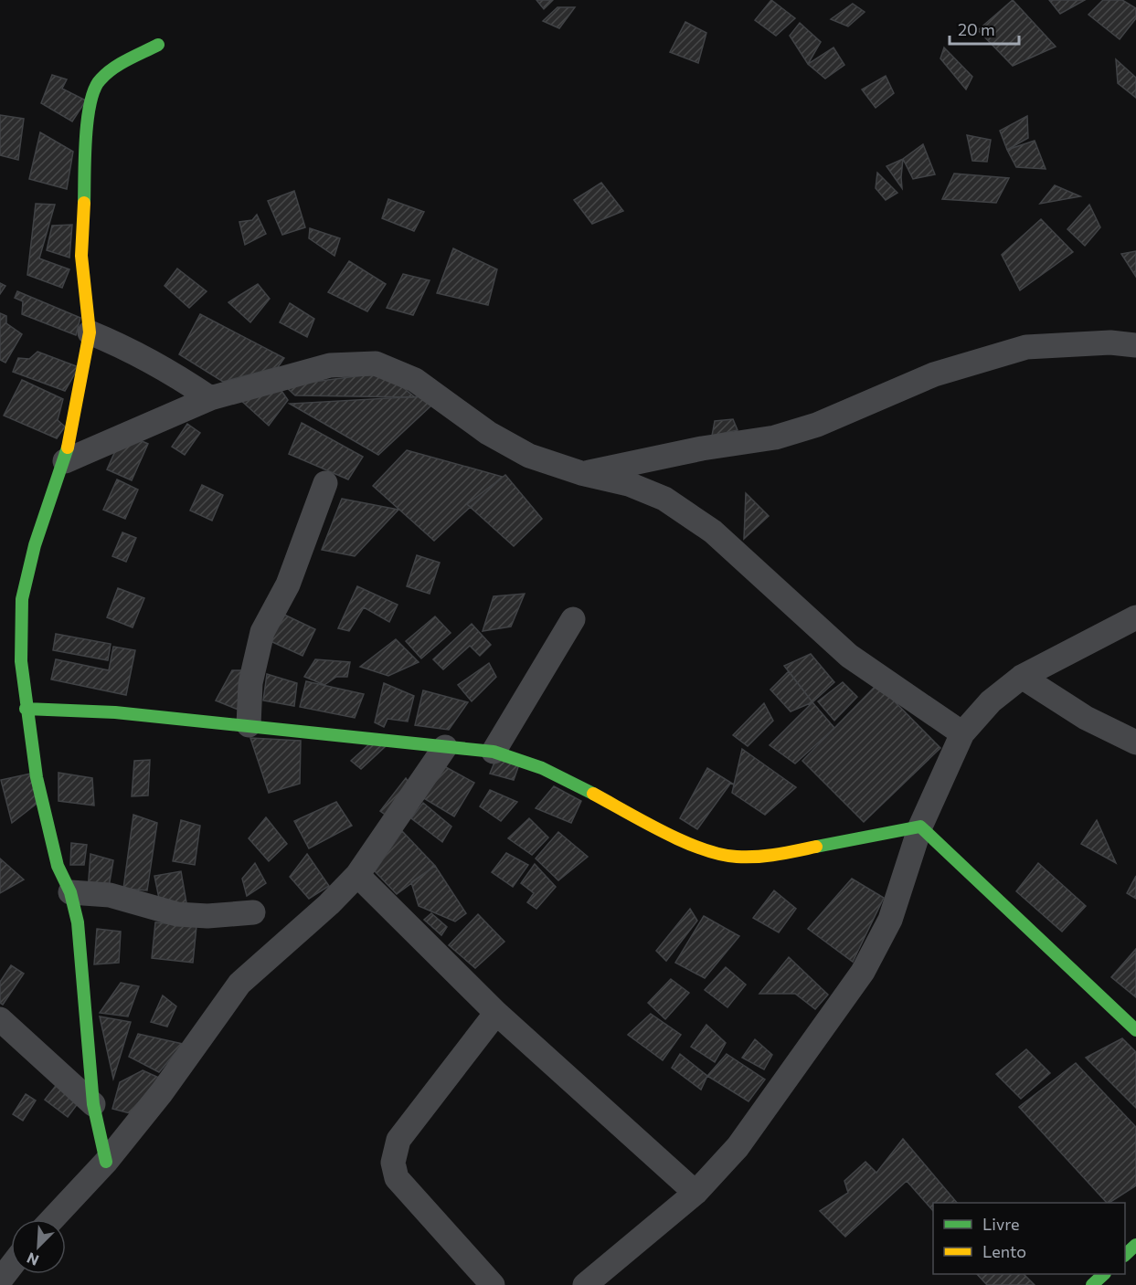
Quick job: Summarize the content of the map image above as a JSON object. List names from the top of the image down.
{
  "legend": ["Livre", "Lento"],
  "scale_bar": "20 m",
  "north": "bottom left"
}
